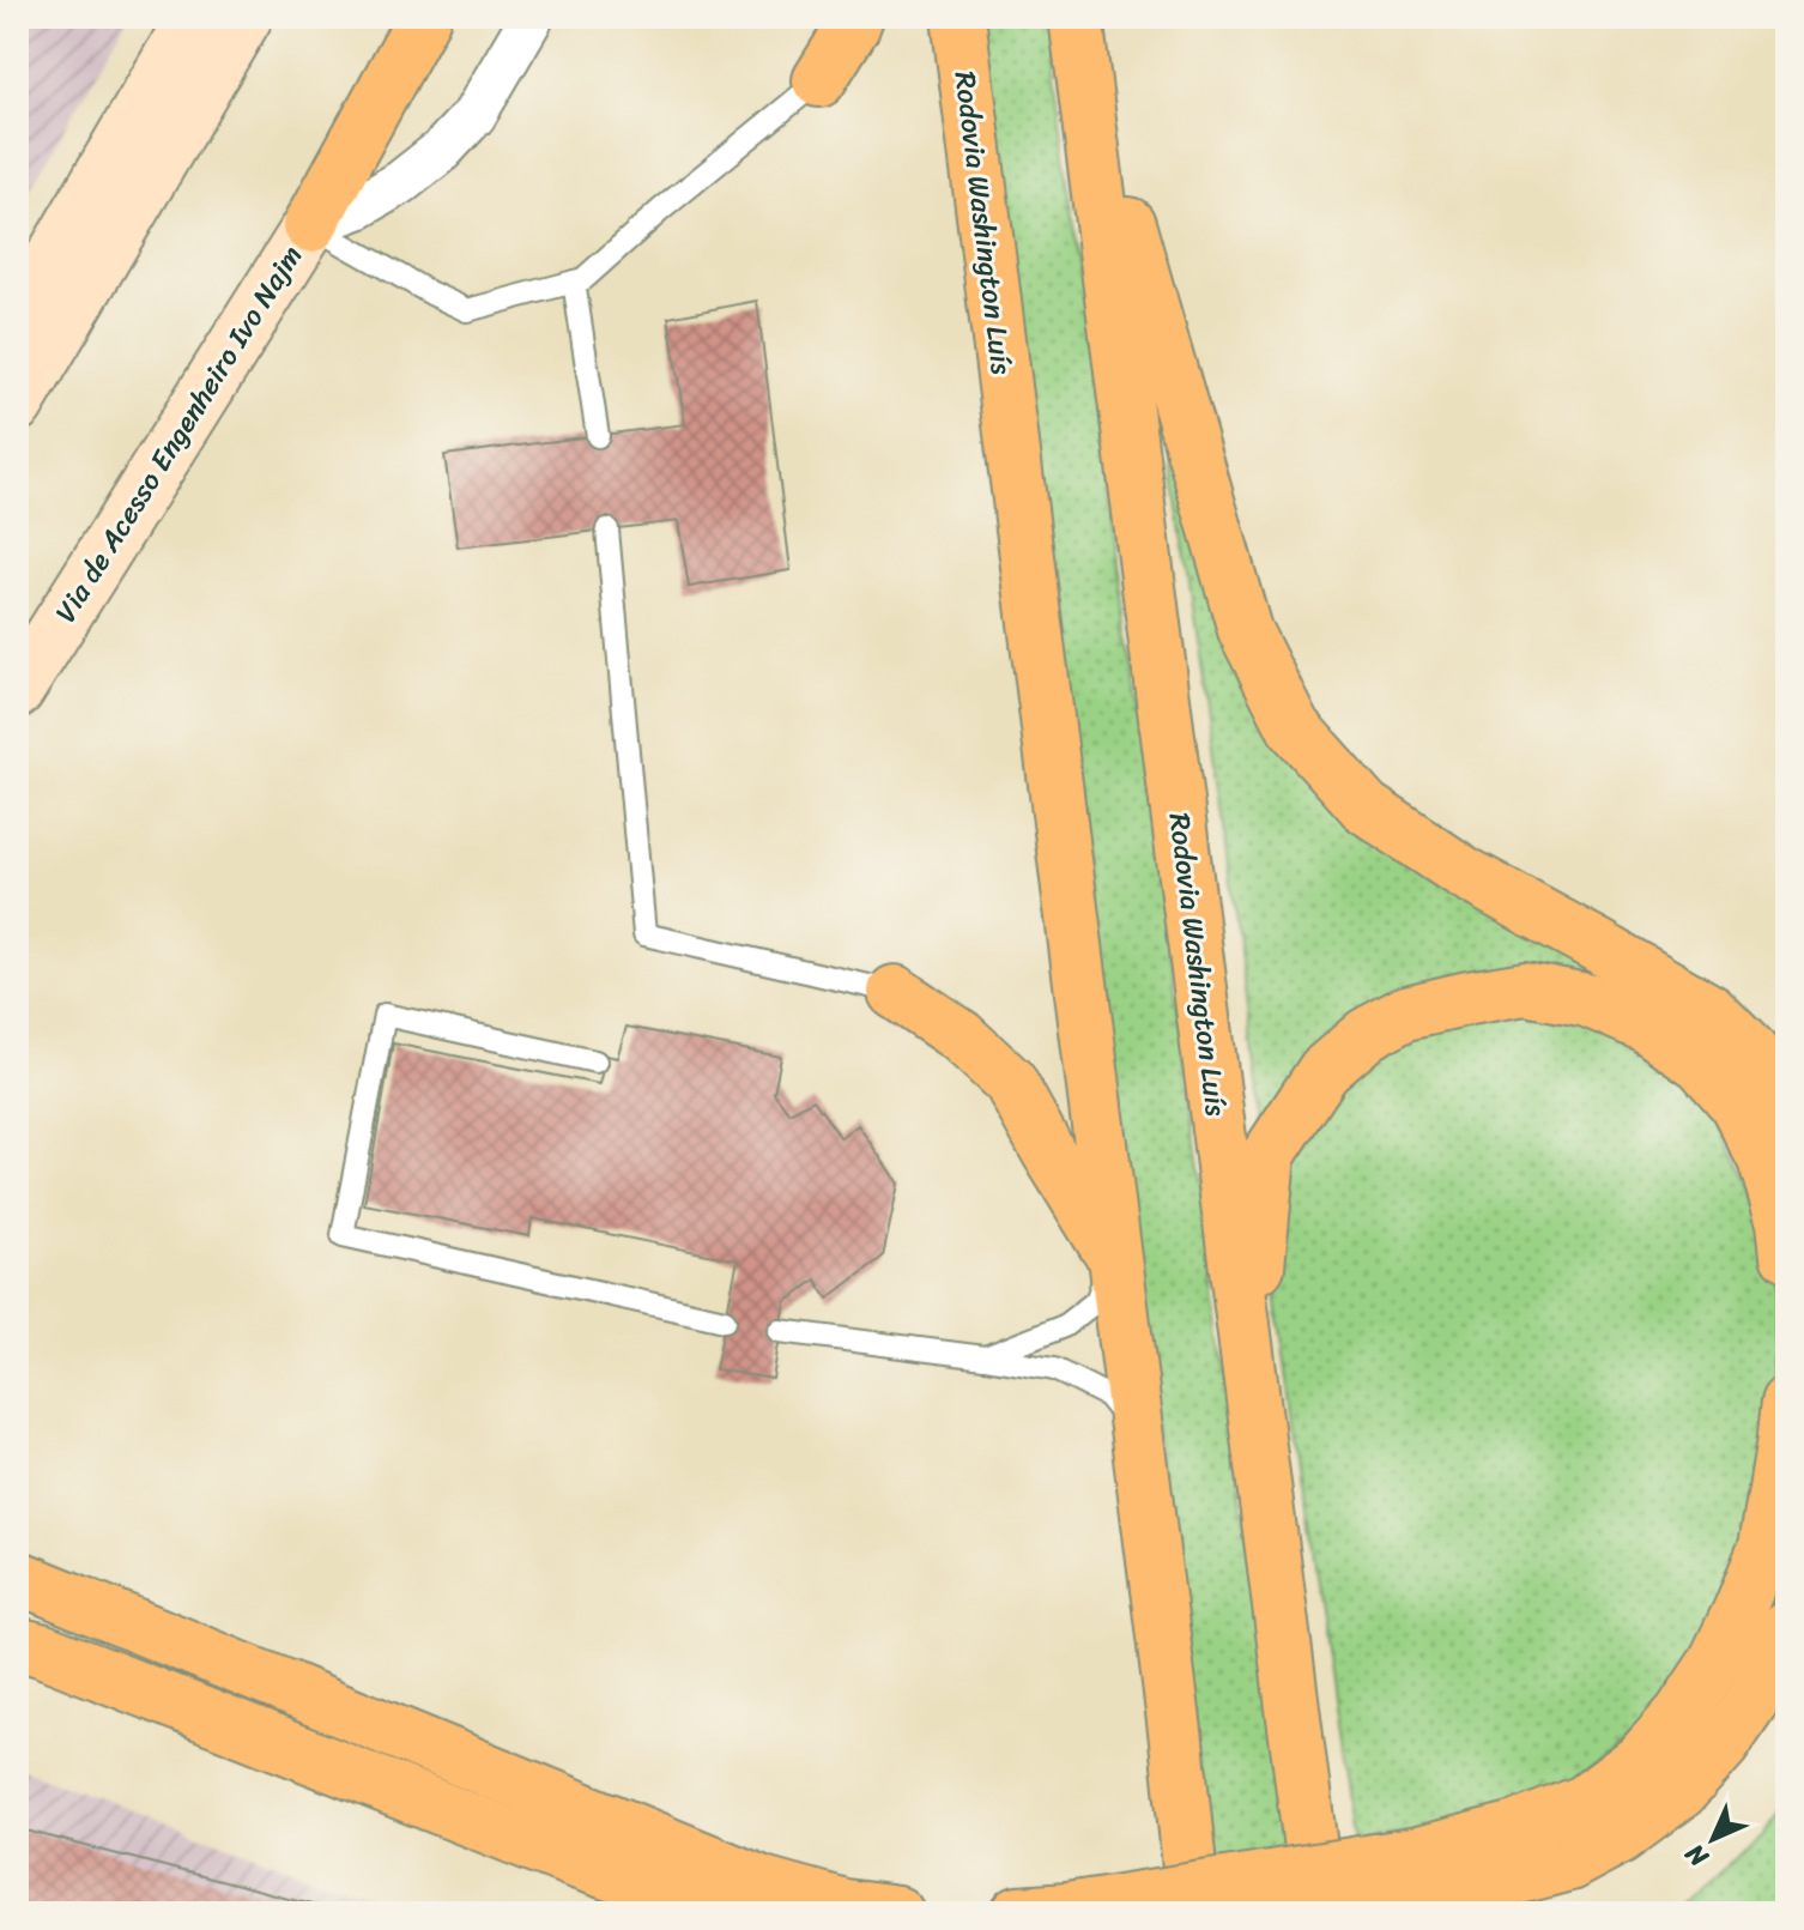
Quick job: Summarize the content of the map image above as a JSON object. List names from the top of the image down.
{
  "streets": {
    "highway": ["Rodovia Washington Luís"],
    "street": ["Via de Acesso Engenheiro Ivo Najm"]
  },
  "north": "bottom left"
}
